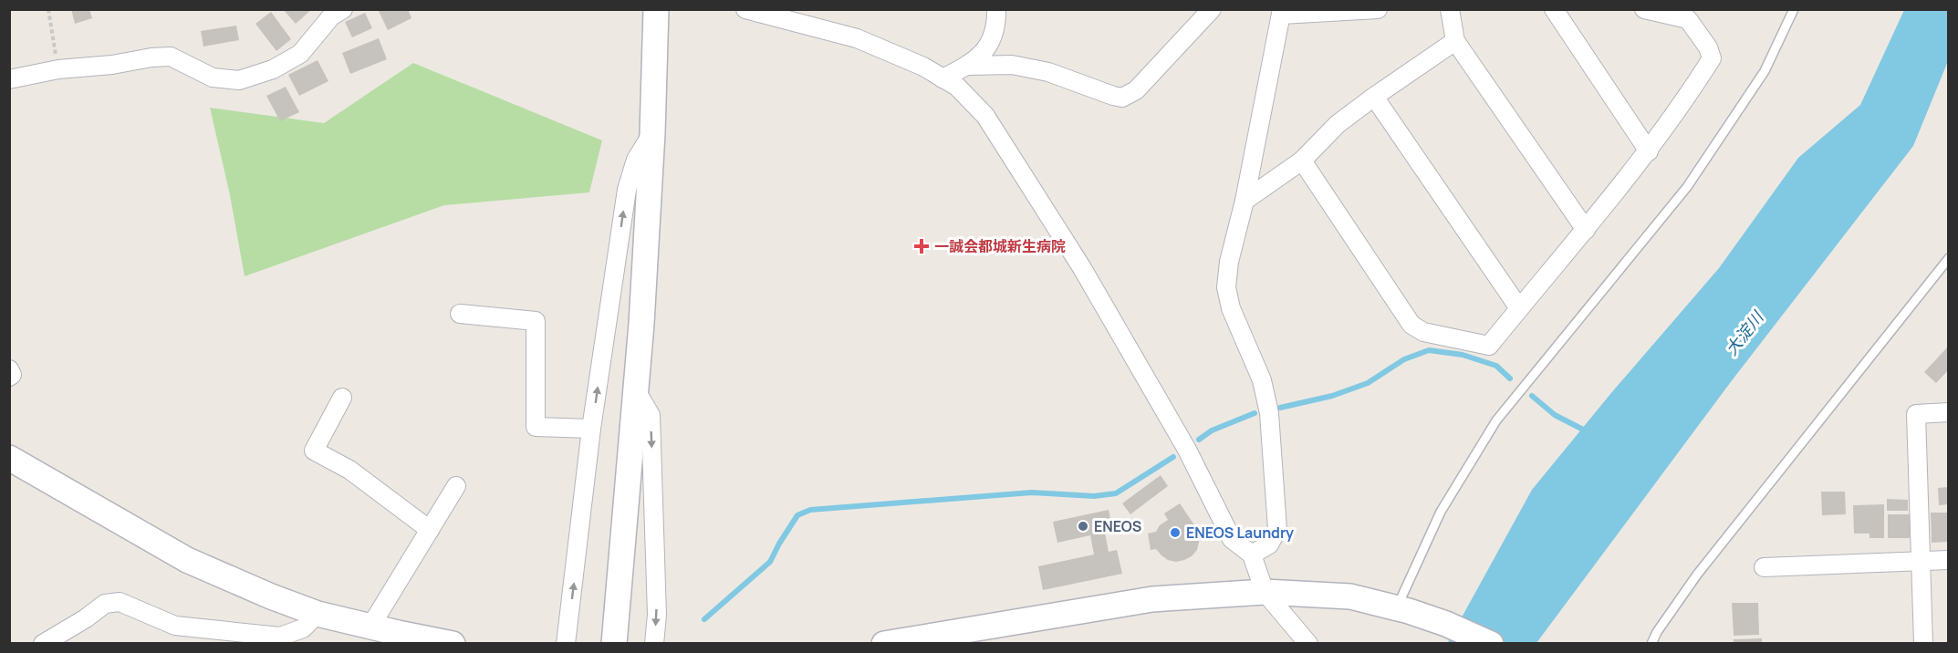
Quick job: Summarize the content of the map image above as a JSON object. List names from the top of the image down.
{
  "water": ["大淀川"],
  "places": {
    "health": ["一誠会都城新生病院"],
    "other": ["ENEOS", "ENEOS Laundry"]
  }
}
